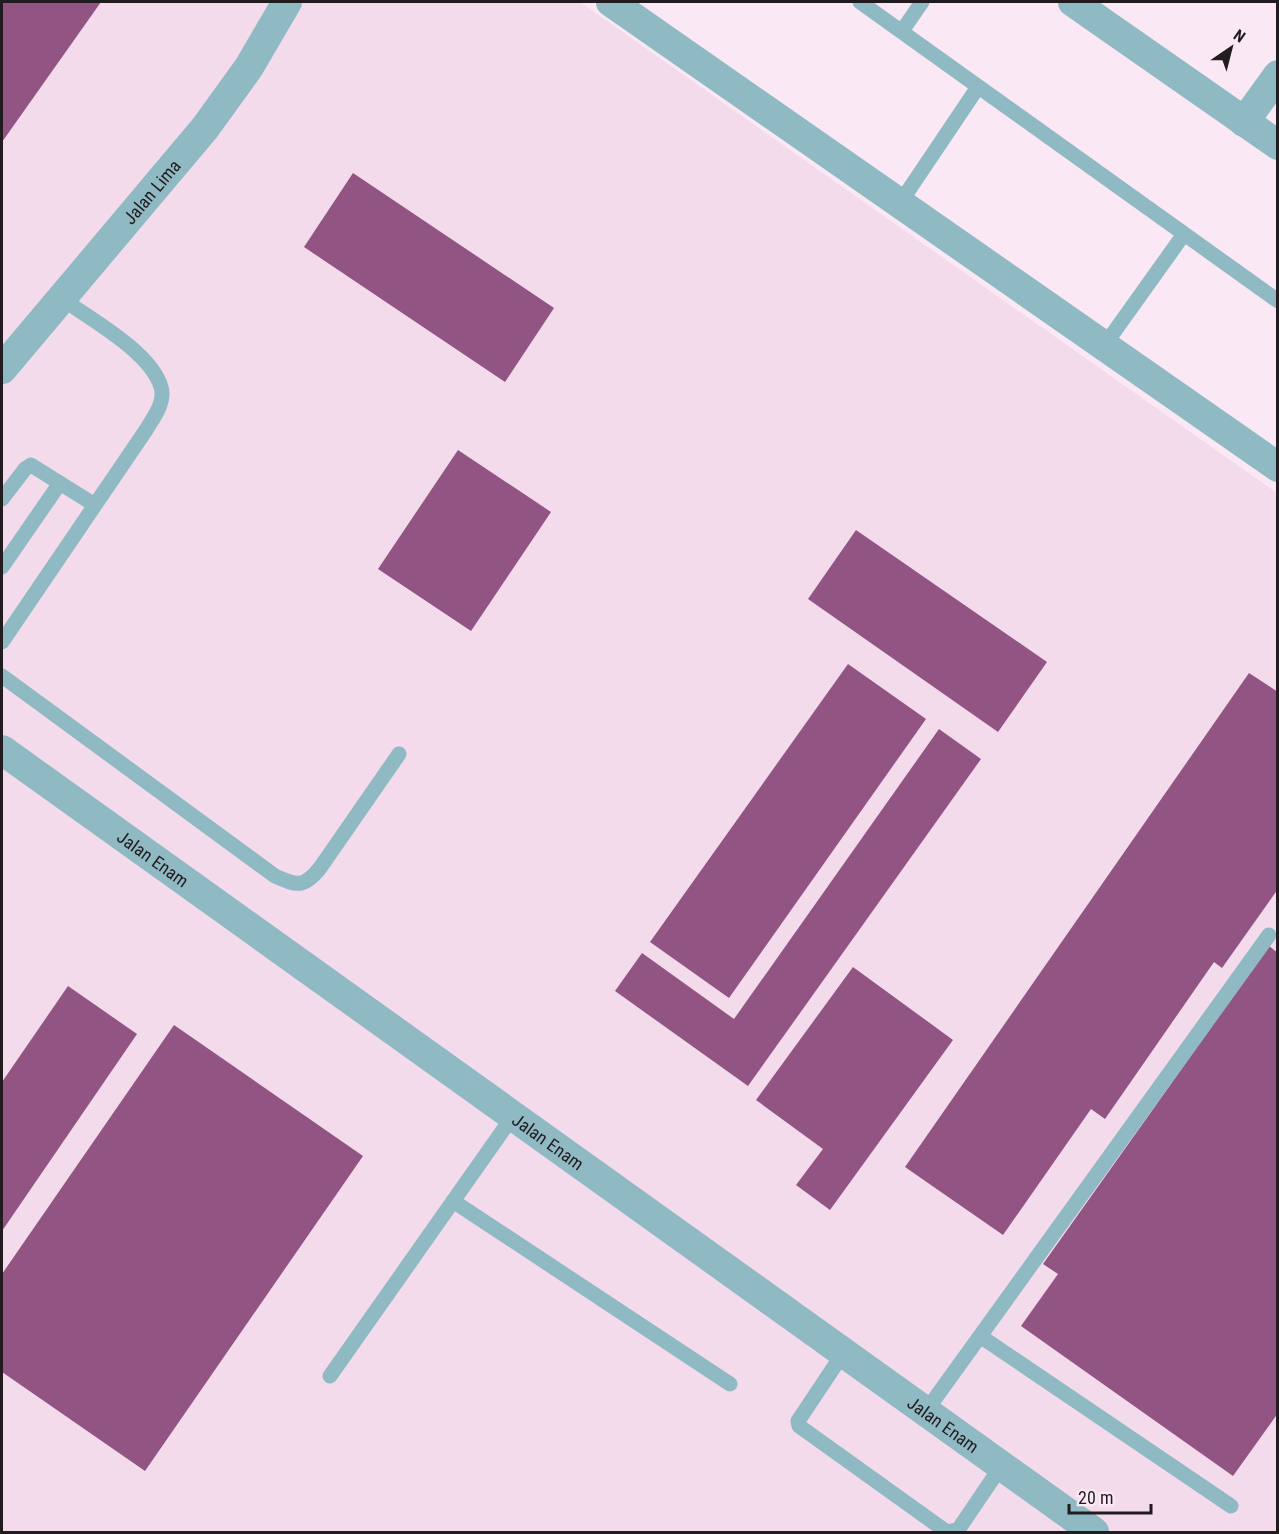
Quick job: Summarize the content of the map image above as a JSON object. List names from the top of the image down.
{
  "streets": {
    "street": ["Jalan Lima", "Jalan Enam"]
  },
  "scale_bar": "20 m",
  "north": "top right"
}
